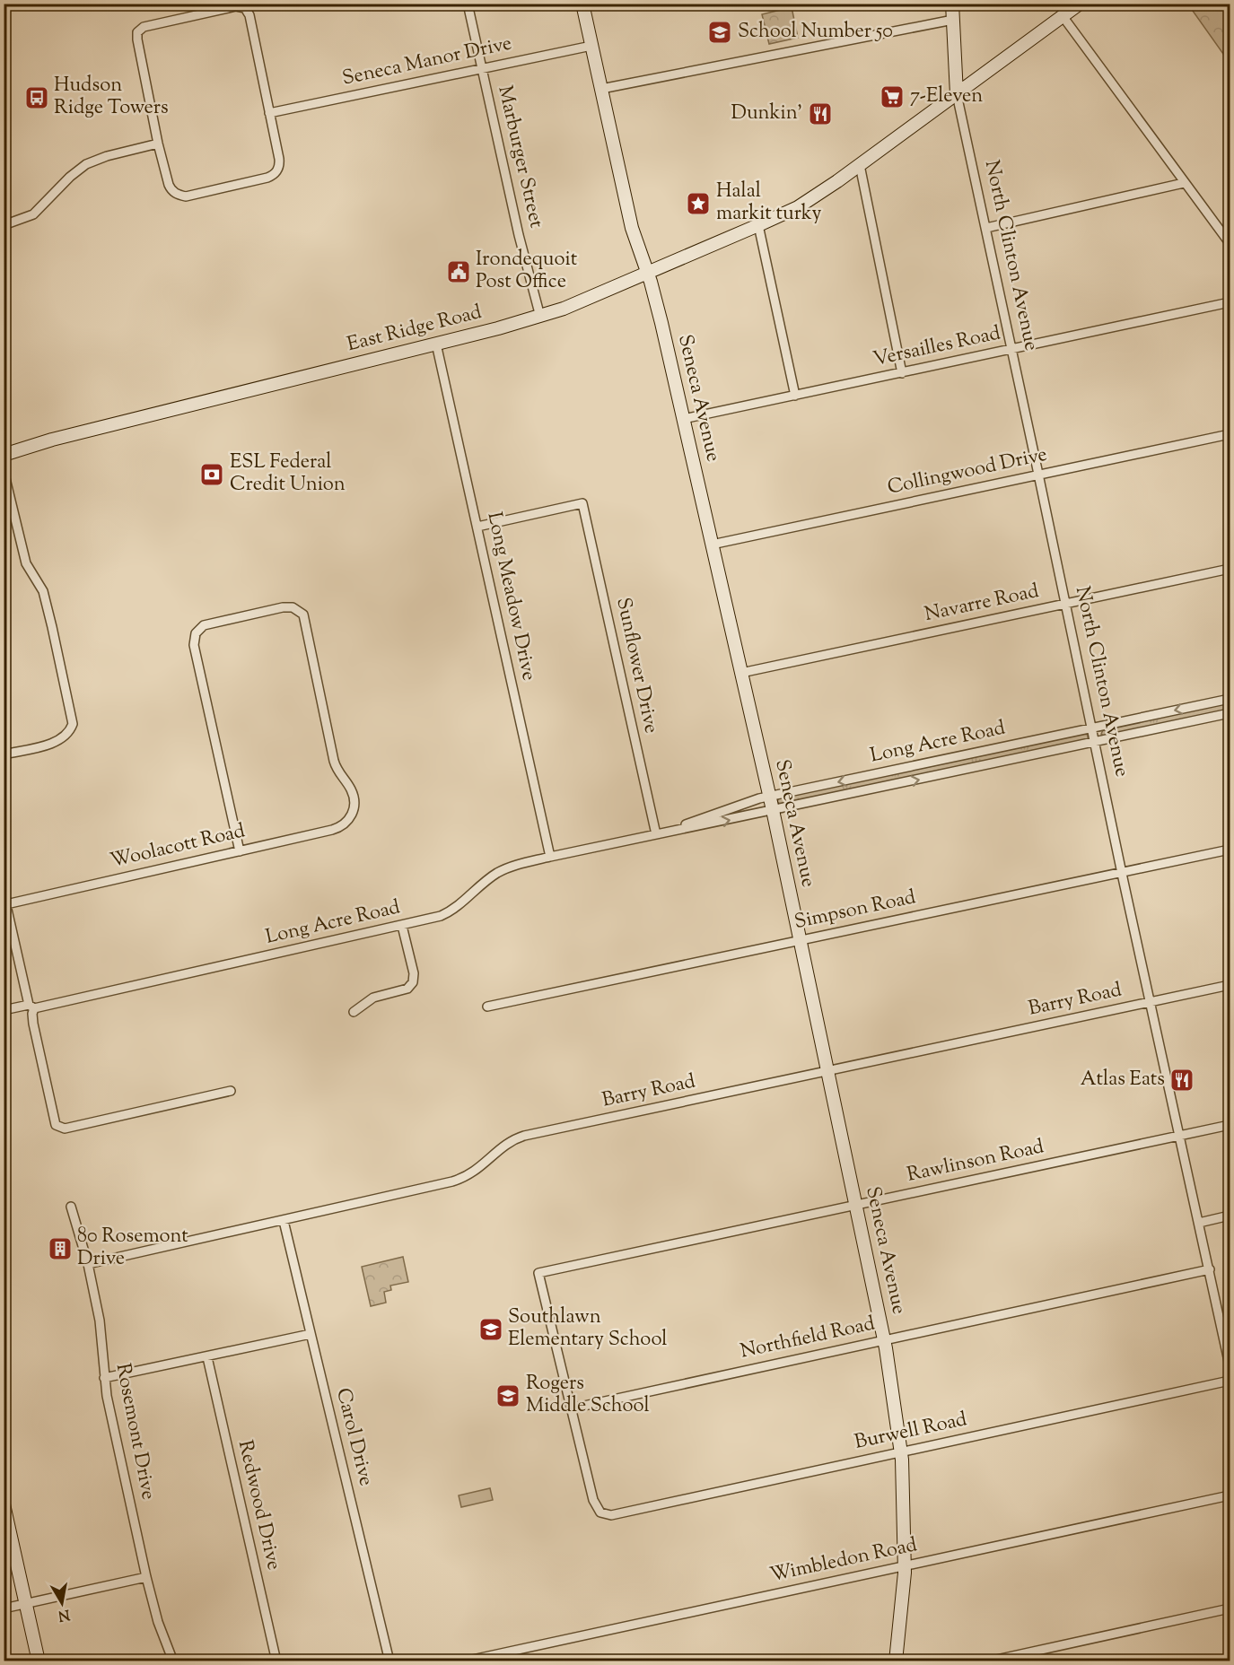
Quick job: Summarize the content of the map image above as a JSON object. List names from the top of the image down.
{
  "streets": {
    "main road": ["North Clinton Avenue", "East Ridge Road", "Seneca Avenue"],
    "street": [
      "Seneca Manor Drive",
      "Marburger Street",
      "Versailles Road",
      "Collingwood Drive",
      "Long Meadow Drive",
      "Navarre Road",
      "Sunflower Drive",
      "Long Acre Road",
      "Woolacott Road",
      "Simpson Road",
      "Barry Road",
      "Rawlinson Road",
      "Northfield Road",
      "Rosemont Drive",
      "Burwell Road",
      "Carol Drive",
      "Redwood Drive",
      "Wimbledon Road"
    ]
  },
  "crossings": [
    ["Seneca Manor Drive", "Marburger Street"],
    ["Seneca Manor Drive", "Seneca Avenue"],
    ["Marburger Street", "East Ridge Road"],
    ["North Clinton Avenue", "East Ridge Road"],
    ["North Clinton Avenue", "Versailles Road"],
    ["North Clinton Avenue", "Collingwood Drive"],
    ["North Clinton Avenue", "Navarre Road"],
    ["North Clinton Avenue", "Long Acre Road"],
    ["North Clinton Avenue", "Simpson Road"],
    ["North Clinton Avenue", "Barry Road"],
    ["North Clinton Avenue", "Rawlinson Road"],
    ["North Clinton Avenue", "Northfield Road"],
    ["East Ridge Road", "Seneca Avenue"],
    ["East Ridge Road", "Long Meadow Drive"],
    ["Versailles Road", "Seneca Avenue"],
    ["Seneca Avenue", "Collingwood Drive"],
    ["Seneca Avenue", "Navarre Road"],
    ["Seneca Avenue", "Long Acre Road"],
    ["Seneca Avenue", "Simpson Road"],
    ["Seneca Avenue", "Barry Road"],
    ["Seneca Avenue", "Rawlinson Road"],
    ["Seneca Avenue", "Northfield Road"],
    ["Seneca Avenue", "Burwell Road"],
    ["Seneca Avenue", "Wimbledon Road"],
    ["Long Meadow Drive", "Sunflower Drive"],
    ["Long Meadow Drive", "Long Acre Road"],
    ["Sunflower Drive", "Long Acre Road"],
    ["Barry Road", "Rosemont Drive"],
    ["Barry Road", "Carol Drive"],
    ["Rawlinson Road", "Northfield Road"],
    ["Rawlinson Road", "Burwell Road"],
    ["Northfield Road", "Burwell Road"]
  ],
  "places": {
    "school or university": ["School Number 50", "Southlawn Elementary School", "Rogers Middle School"],
    "supermarket": ["7-Eleven"],
    "bus stop": ["Hudson Ridge Towers"],
    "restaurant": ["Dunkin'", "Atlas Eats"],
    "place": ["Halal markit turky"],
    "public building": ["Irondequoit Post Office"],
    "bank": ["ESL Federal Credit Union"],
    "building": ["80 Rosemont Drive"]
  },
  "north": "bottom"
}
